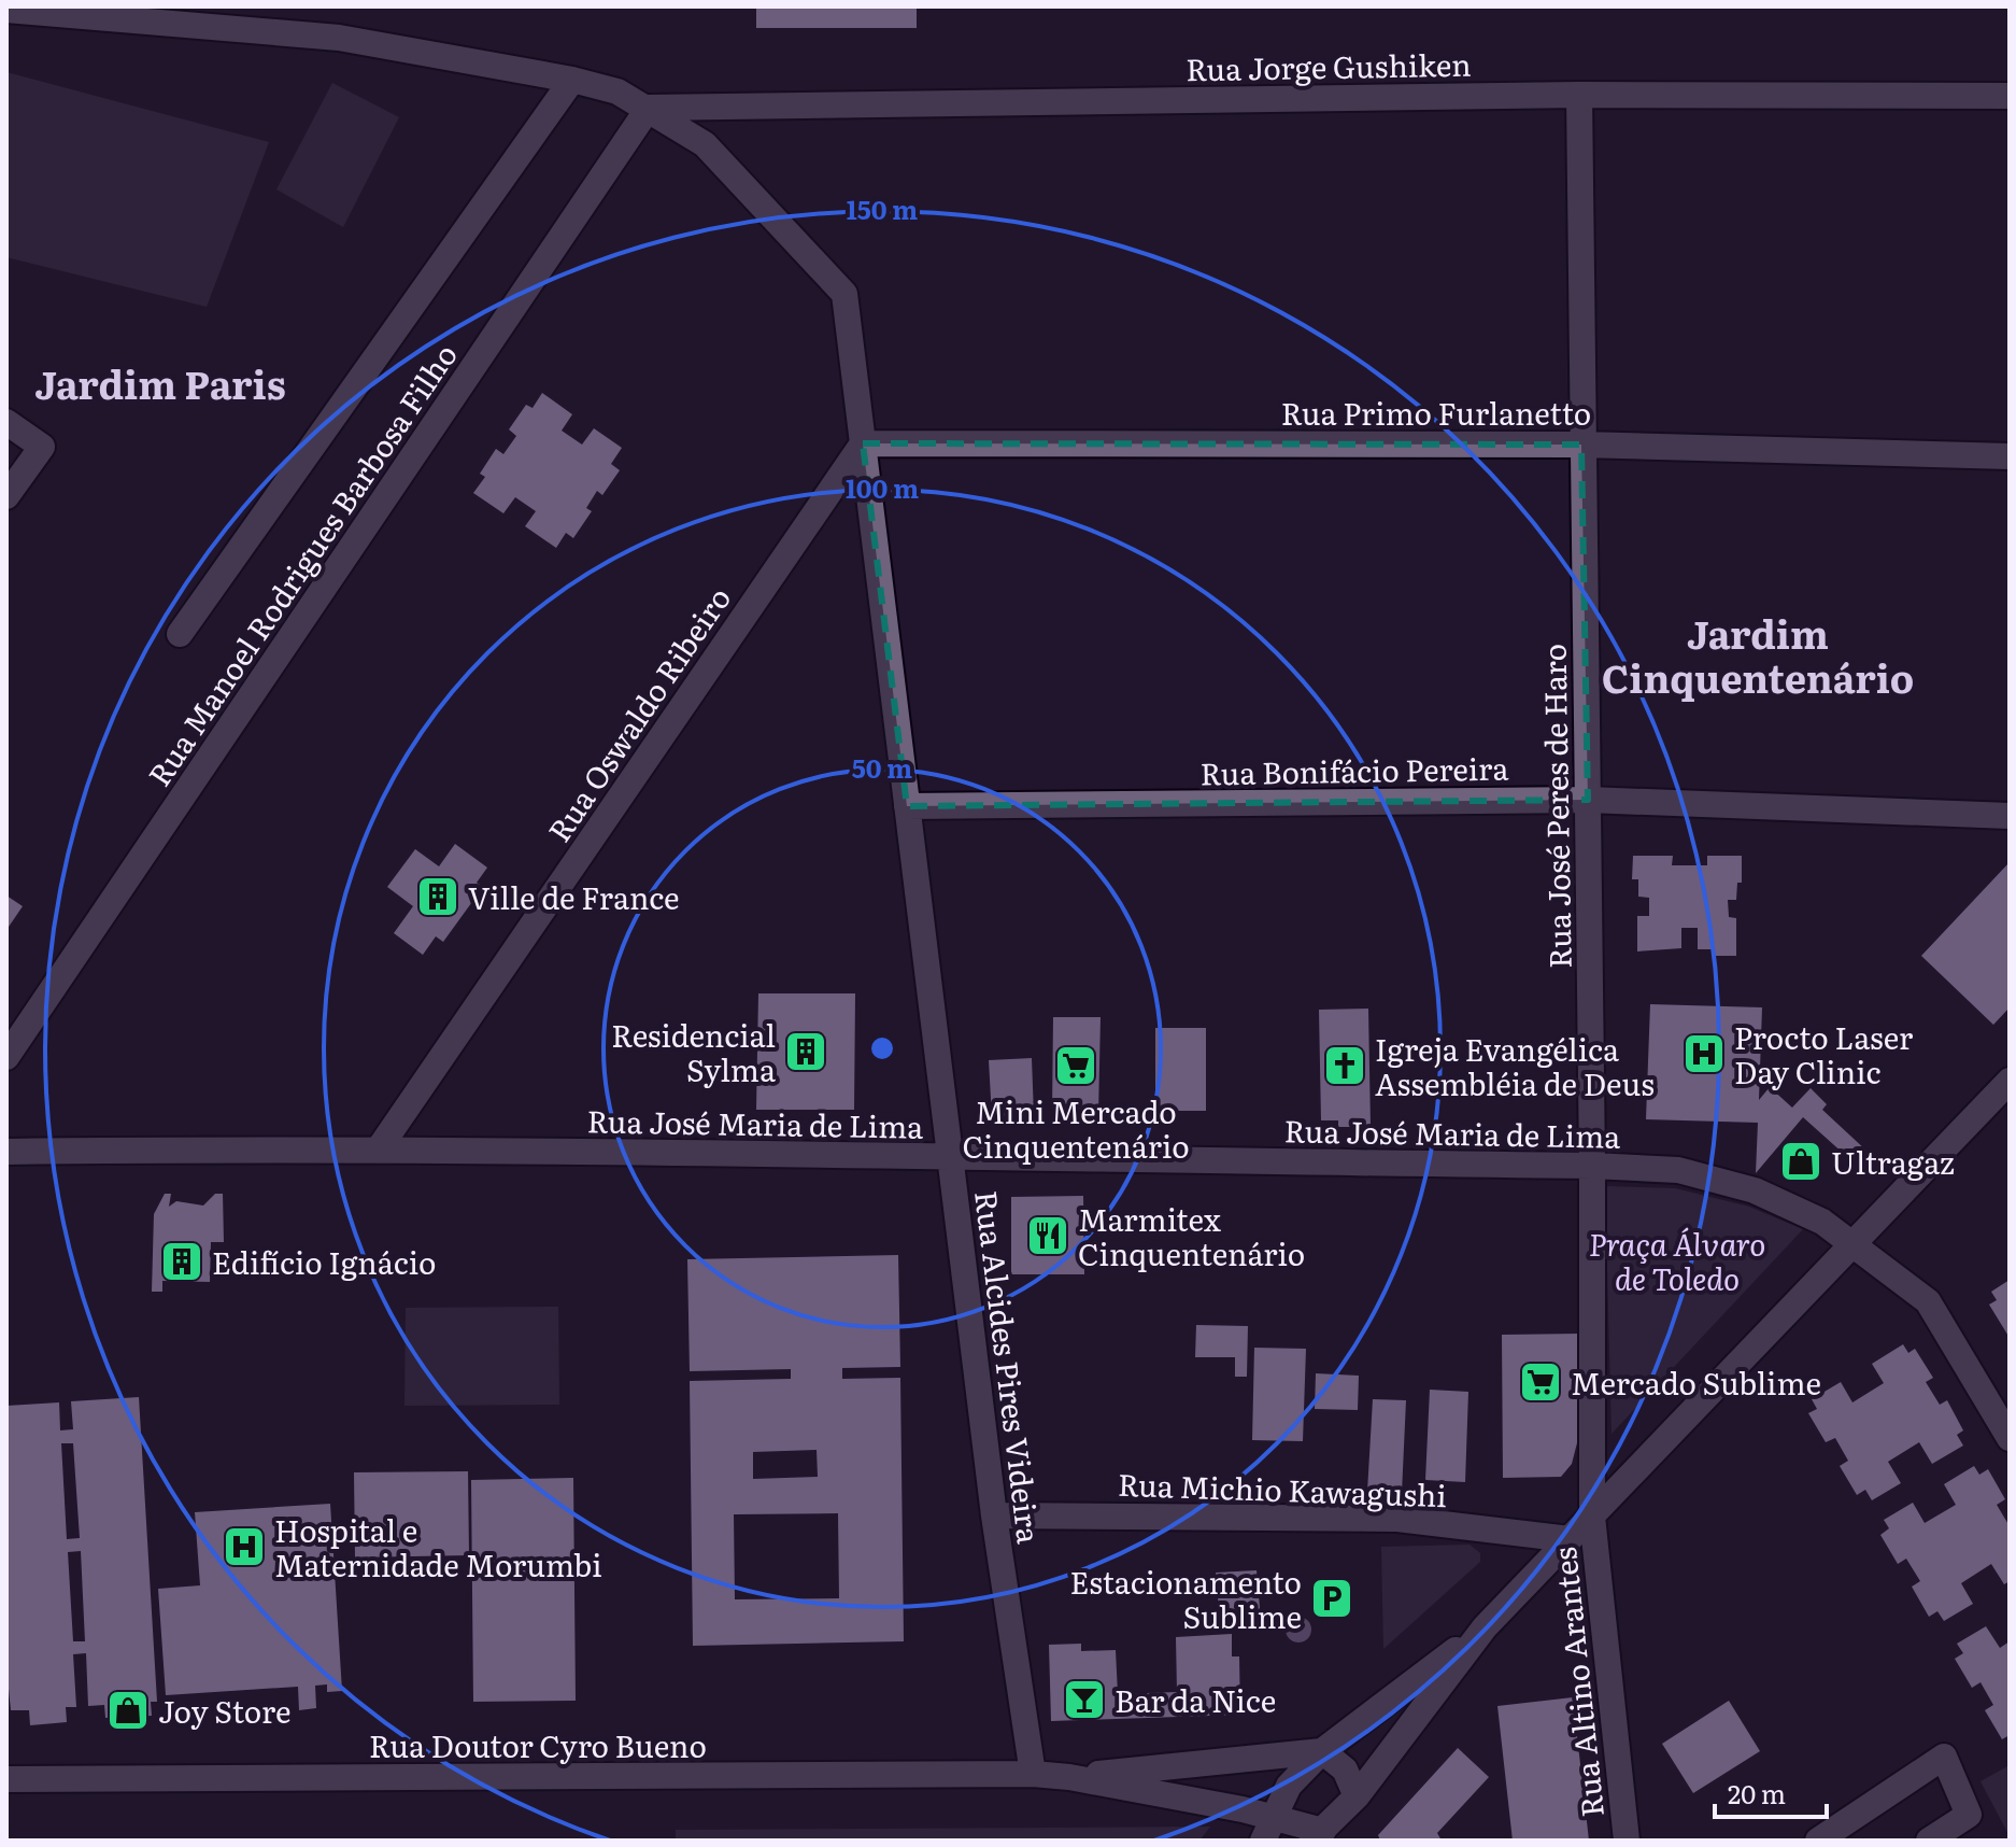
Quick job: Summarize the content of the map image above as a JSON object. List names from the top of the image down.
{
  "streets": {
    "street": [
      "Rua Jorge Gushiken",
      "Rua Primo Furlanetto",
      "Rua Manoel Rodrigues Barbosa Filho",
      "Rua Oswaldo Ribeiro",
      "Rua Bonifácio Pereira",
      "Rua José Peres de Haro",
      "Rua José Maria de Lima",
      "Rua Alcides Pires Videira",
      "Rua Michio Kawagushi",
      "Rua Altino Arantes",
      "Rua Doutor Cyro Bueno"
    ]
  },
  "crossings": [
    ["Rua Jorge Gushiken", "Rua Manoel Rodrigues Barbosa Filho"],
    ["Rua Jorge Gushiken", "Rua José Peres de Haro"],
    ["Rua Jorge Gushiken", "Rua Alcides Pires Videira"],
    ["Rua Primo Furlanetto", "Rua Oswaldo Ribeiro"],
    ["Rua Primo Furlanetto", "Rua José Peres de Haro"],
    ["Rua Primo Furlanetto", "Rua Alcides Pires Videira"],
    ["Rua Manoel Rodrigues Barbosa Filho", "Rua Alcides Pires Videira"],
    ["Rua Oswaldo Ribeiro", "Rua José Maria de Lima"],
    ["Rua Oswaldo Ribeiro", "Rua Alcides Pires Videira"],
    ["Rua Bonifácio Pereira", "Rua José Peres de Haro"],
    ["Rua Bonifácio Pereira", "Rua Alcides Pires Videira"],
    ["Rua José Peres de Haro", "Rua José Maria de Lima"],
    ["Rua José Peres de Haro", "Rua Altino Arantes"],
    ["Rua José Maria de Lima", "Rua Alcides Pires Videira"],
    ["Rua Alcides Pires Videira", "Rua Michio Kawagushi"],
    ["Rua Alcides Pires Videira", "Rua Doutor Cyro Bueno"]
  ],
  "districts": ["Jardim Paris", "Jardim Cinquentenário"],
  "parks": ["Praça Álvaro de Toledo"],
  "places": {
    "building": ["Ville de France", "Residencial Sylma", "Edifício Ignácio"],
    "hospital": ["Procto Laser Day Clinic", "Hospital e Maternidade Morumbi"],
    "supermarket": ["Mini Mercado Cinquentenário", "Mercado Sublime"],
    "church": ["Igreja Evangélica Assembléia de Deus"],
    "shop": ["Ultragaz", "Joy Store"],
    "restaurant": ["Marmitex Cinquentenário"],
    "parking": ["Estacionamento Sublime"],
    "bar": ["Bar da Nice"]
  },
  "scale_bar": "20 m",
  "rings": ["150 m", "100 m", "50 m"]
}
